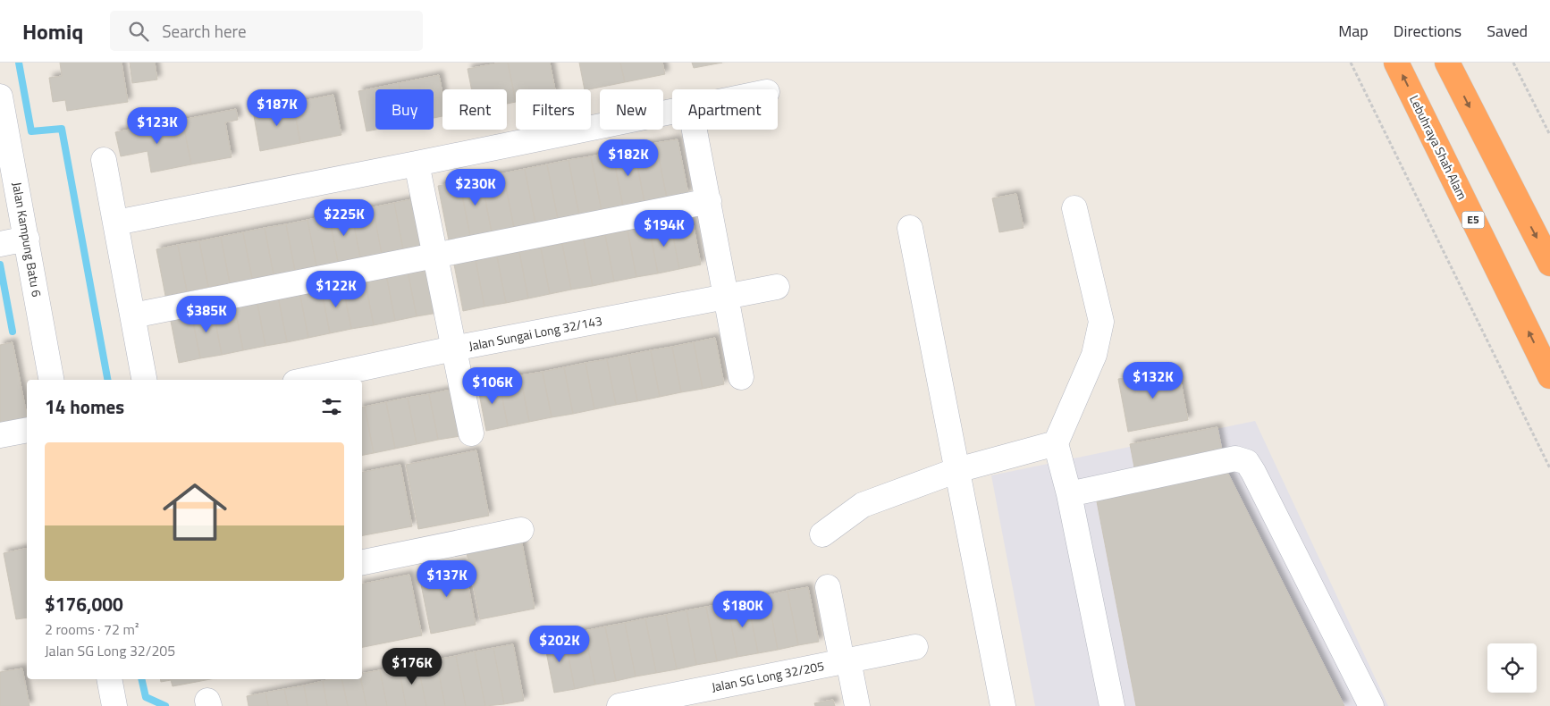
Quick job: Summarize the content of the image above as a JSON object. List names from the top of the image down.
{
  "streets": {
    "highway": ["Lebuhraya Shah Alam", "E5"],
    "street": ["Jalan Kampung Batu 6", "Jalan Sungai Long 32/143", "Jalan SG Long 32/205"]
  },
  "page": {
    "header": "Homiq",
    "search": "Search here",
    "nav": ["Map", "Directions", "Saved"],
    "price": [
      "$187K",
      "$123K",
      "$182K",
      "$230K",
      "$225K",
      "$194K",
      "$122K",
      "$385K",
      "$132K",
      "$106K",
      "$137K",
      "$180K",
      "$202K",
      "$176K"
    ],
    "chip": [
      "Buy",
      "Rent",
      "Filters",
      "New",
      "Apartment"
    ],
    "heading": "14 homes",
    "list": [
      {
        "name": "$176,000",
        "note": "2 rooms · 72 m² · Jalan SG Long 32/205"
      }
    ]
  }
}
